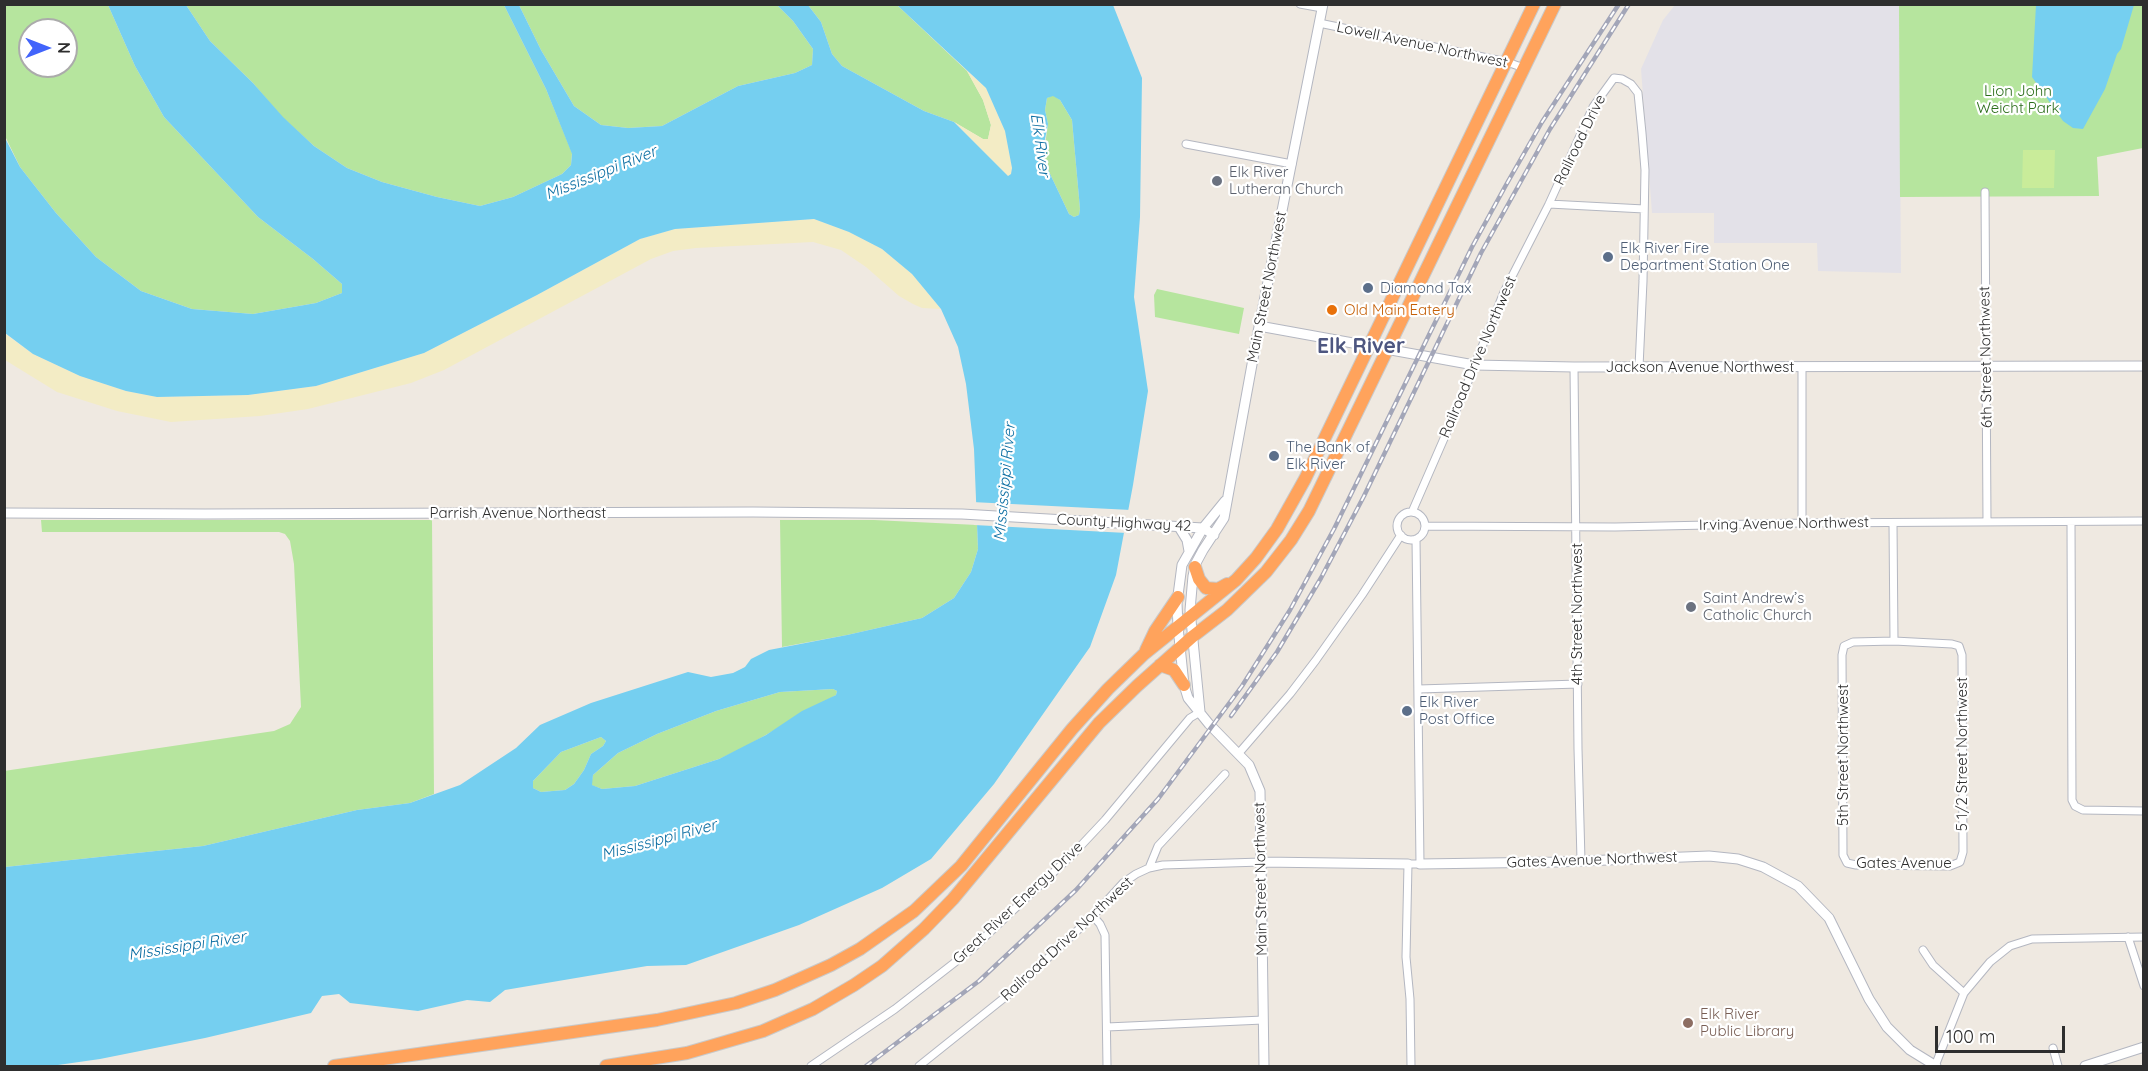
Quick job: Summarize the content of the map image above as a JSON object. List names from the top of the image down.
{
  "streets": {
    "street": [
      "Lowell Avenue Northwest",
      "Railroad Drive",
      "Main Street Northwest",
      "Railroad Drive Northwest",
      "6th Street Northwest",
      "Jackson Avenue Northwest",
      "Parrish Avenue Northeast",
      "County Highway 42",
      "Irving Avenue Northwest",
      "4th Street Northwest",
      "5 1/2 Street Northwest",
      "5th Street Northwest",
      "Gates Avenue Northwest",
      "Gates Avenue",
      "Great River Energy Drive"
    ]
  },
  "crossings": [
    ["Lowell Avenue Northwest", "Main Street Northwest"],
    ["Railroad Drive", "Railroad Drive Northwest"],
    ["Main Street Northwest", "Jackson Avenue Northwest"],
    ["Main Street Northwest", "County Highway 42"],
    ["Main Street Northwest", "Great River Energy Drive"],
    ["Railroad Drive Northwest", "Jackson Avenue Northwest"],
    ["Railroad Drive Northwest", "Irving Avenue Northwest"],
    ["6th Street Northwest", "Jackson Avenue Northwest"],
    ["6th Street Northwest", "Irving Avenue Northwest"],
    ["Jackson Avenue Northwest", "4th Street Northwest"],
    ["Parrish Avenue Northeast", "County Highway 42"],
    ["Irving Avenue Northwest", "4th Street Northwest"],
    ["4th Street Northwest", "Gates Avenue Northwest"],
    ["5 1/2 Street Northwest", "5th Street Northwest"],
    ["5 1/2 Street Northwest", "Gates Avenue"],
    ["5th Street Northwest", "Gates Avenue"]
  ],
  "districts": ["Elk River"],
  "water": ["Elk River", "Mississippi River"],
  "parks": ["Lion John Weicht Park"],
  "places": [
    "Elk River Lutheran Church",
    "Elk River Fire Department Station One",
    "Diamond Tax",
    "Old Main Eatery",
    "The Bank of Elk River",
    "Saint Andrew’s Catholic Church",
    "Elk River Post Office",
    "Elk River Public Library"
  ],
  "scale_bar": "100 m",
  "north": "right"
}
